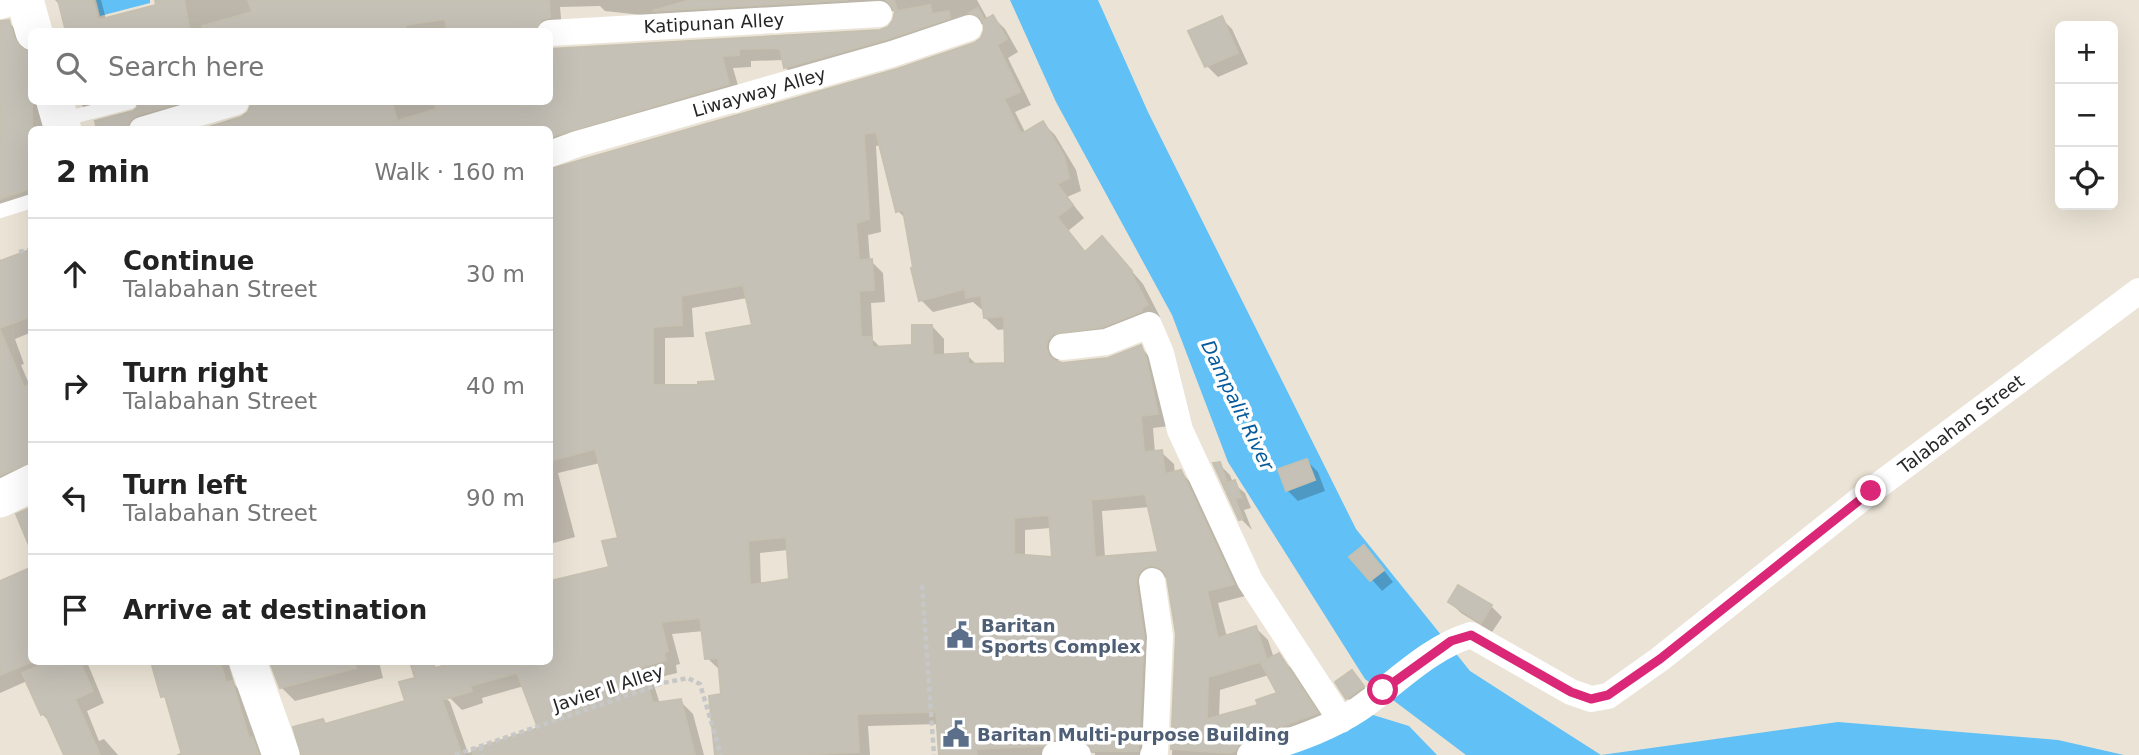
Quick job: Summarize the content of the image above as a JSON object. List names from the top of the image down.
{
  "streets": {
    "street": ["Katipunan Alley", "Liwayway Alley", "Talabahan Street"],
    "path": ["Javier Ⅱ Alley"]
  },
  "water": ["Dampalit River"],
  "places": {
    "public building": ["Baritan Sports Complex", "Baritan Multi-purpose Building"]
  },
  "page": {
    "map_buttons": ["+", "−"],
    "search": "Search here",
    "heading": ["2 min", "Walk · 160 m"],
    "list": [
      ["Continue", "Talabahan Street", "30 m"],
      ["Turn right", "Talabahan Street", "40 m"],
      ["Turn left", "Talabahan Street", "90 m"],
      "Arrive at destination"
    ]
  }
}
